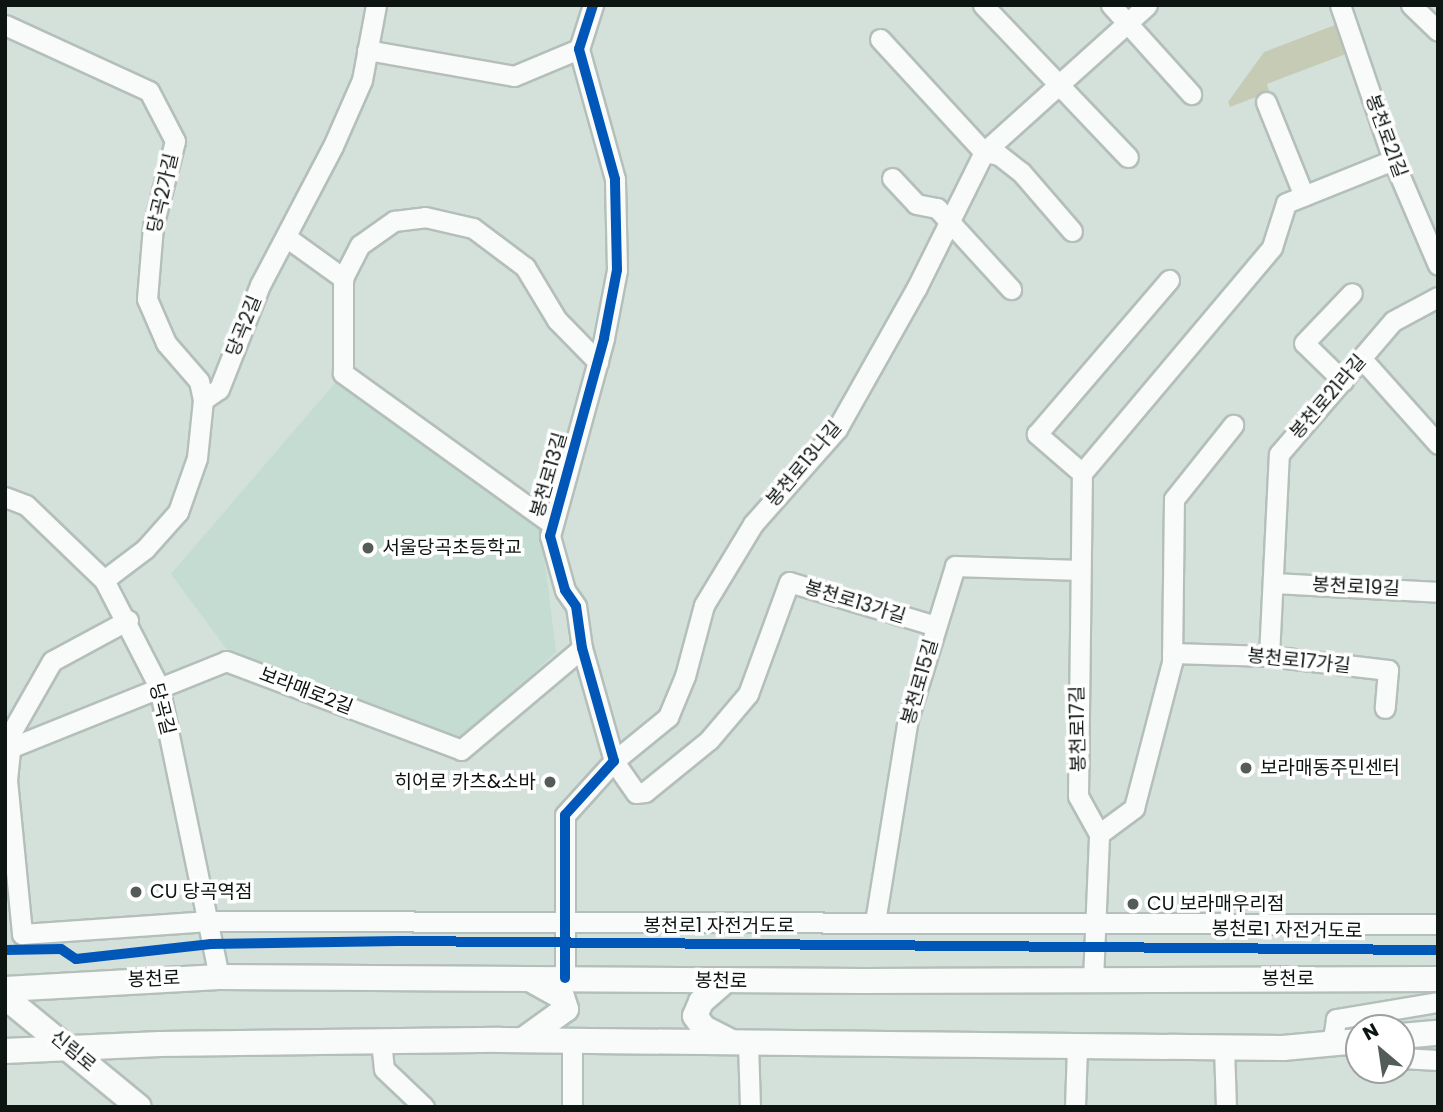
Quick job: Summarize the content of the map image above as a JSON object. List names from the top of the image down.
{
  "streets": {
    "main road": ["봉천로", "신림로"],
    "street": [
      "봉천로21길",
      "당곡2가길",
      "당곡2길",
      "봉천로21라길",
      "봉천로13나길",
      "봉천로13길",
      "봉천로19길",
      "봉천로13가길",
      "봉천로17가길",
      "봉천로15길",
      "보라매로2길",
      "당곡길",
      "봉천로17길"
    ],
    "cycle path": ["봉천로1 자전거도로"]
  },
  "crossings": [
    ["당곡2가길", "당곡2길"],
    ["봉천로21라길", "봉천로19길"],
    ["봉천로21라길", "봉천로17가길"],
    ["봉천로13나길", "봉천로13길"],
    ["봉천로13나길", "봉천로13가길"],
    ["봉천로13길", "봉천로13가길"],
    ["봉천로13길", "보라매로2길"],
    ["봉천로13가길", "봉천로15길"],
    ["봉천로15길", "봉천로17길"],
    ["보라매로2길", "당곡길"],
    ["당곡길", "봉천로"]
  ],
  "places": [
    "서울당곡초등학교",
    "보라매동주민센터",
    "히어로 카츠&소바",
    "CU 당곡역점",
    "CU 보라매우리점"
  ],
  "north": "top left"
}
